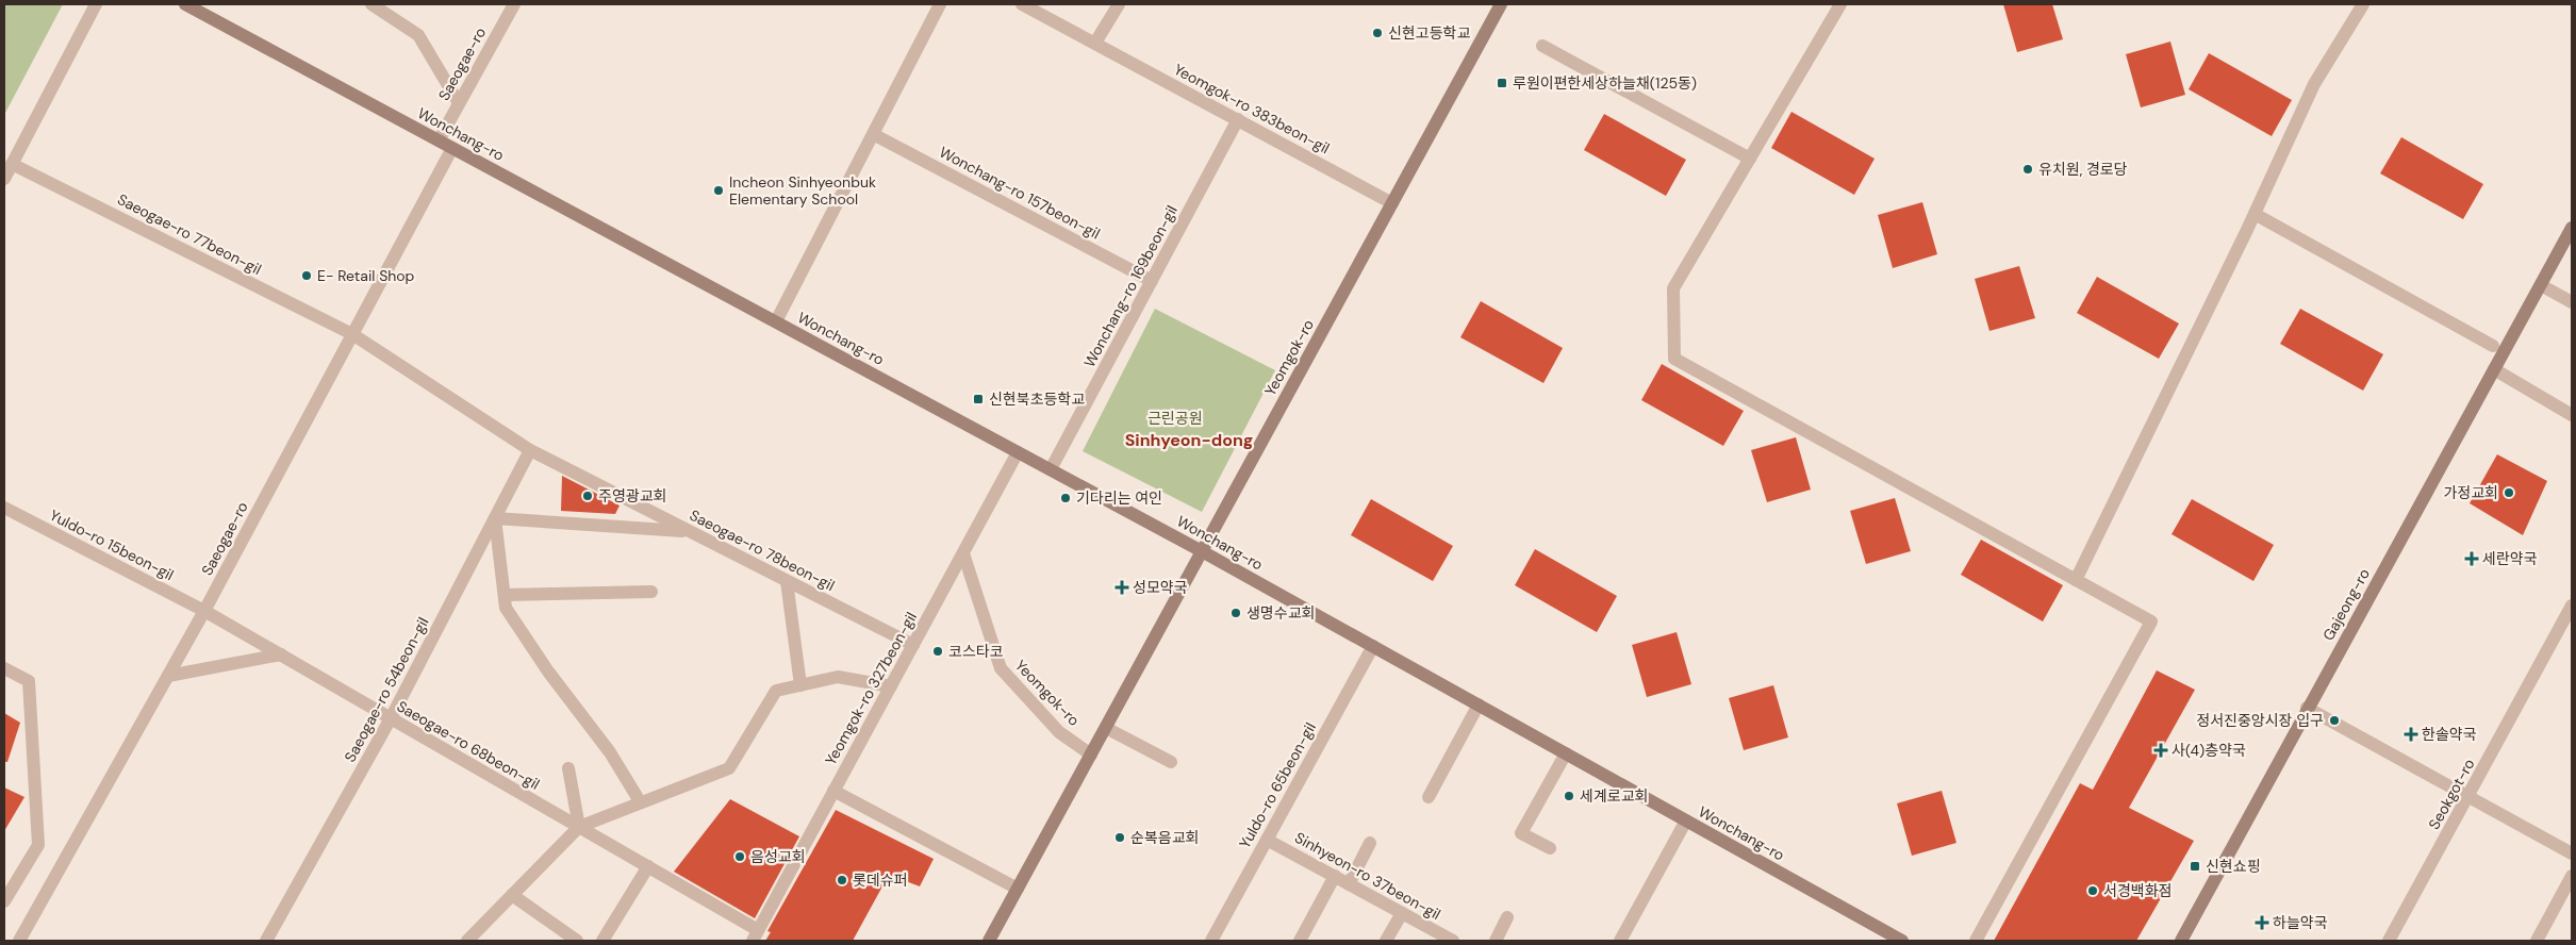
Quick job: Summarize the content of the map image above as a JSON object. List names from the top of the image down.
{
  "streets": {
    "street": [
      "Saeogae-ro",
      "Yeomgok-ro 383beon-gil",
      "Wonchang-ro",
      "Wonchang-ro 157beon-gil",
      "Saeogae-ro 77beon-gil",
      "Wonchang-ro 169beon-gil",
      "Yeomgok-ro",
      "Yuldo-ro 15beon-gil",
      "Saeogae-ro 78beon-gil",
      "Gajeong-ro",
      "Yeomgok-ro 327beon-gil",
      "Saeogae-ro 54beon-gil",
      "Saeogae-ro 68beon-gil",
      "Yuldo-ro 65beon-gil",
      "Seokgot-ro",
      "Sinhyeon-ro 37beon-gil"
    ]
  },
  "crossings": [
    ["Saeogae-ro", "Wonchang-ro"],
    ["Saeogae-ro", "Saeogae-ro 77beon-gil"],
    ["Saeogae-ro", "Yuldo-ro 15beon-gil"],
    ["Saeogae-ro", "Saeogae-ro 78beon-gil"],
    ["Saeogae-ro", "Saeogae-ro 68beon-gil"],
    ["Yeomgok-ro 383beon-gil", "Wonchang-ro 169beon-gil"],
    ["Yeomgok-ro 383beon-gil", "Yeomgok-ro"],
    ["Wonchang-ro", "Wonchang-ro 169beon-gil"],
    ["Wonchang-ro", "Yeomgok-ro"],
    ["Wonchang-ro", "Yeomgok-ro 327beon-gil"],
    ["Wonchang-ro", "Yuldo-ro 65beon-gil"],
    ["Wonchang-ro 157beon-gil", "Wonchang-ro 169beon-gil"],
    ["Saeogae-ro 77beon-gil", "Saeogae-ro 78beon-gil"],
    ["Yeomgok-ro", "Yeomgok-ro 327beon-gil"],
    ["Yuldo-ro 15beon-gil", "Saeogae-ro 68beon-gil"],
    ["Saeogae-ro 78beon-gil", "Yeomgok-ro 327beon-gil"],
    ["Saeogae-ro 78beon-gil", "Saeogae-ro 54beon-gil"],
    ["Yeomgok-ro 327beon-gil", "Saeogae-ro 68beon-gil"],
    ["Saeogae-ro 54beon-gil", "Saeogae-ro 68beon-gil"],
    ["Yuldo-ro 65beon-gil", "Sinhyeon-ro 37beon-gil"]
  ],
  "districts": ["Sinhyeon-dong"],
  "parks": ["근린공원"],
  "places": {
    "other": [
      "신현고등학교",
      "유치원, 경로당",
      "Incheon Sinhyeonbuk Elementary School",
      "E- Retail Shop",
      "가정교회",
      "주영광교회",
      "기다리는 여인",
      "생명수교회",
      "코스타코",
      "정서진중앙시장 입구",
      "세계로교회",
      "순복음교회",
      "음성교회",
      "롯데슈퍼",
      "서경백화점"
    ],
    "transit": ["루원이편한세상하늘채(125동)", "신현북초등학교", "신현쇼핑"],
    "health": [
      "세란약국",
      "성모약국",
      "한솔약국",
      "사(4)층약국",
      "하늘약국"
    ]
  }
}
